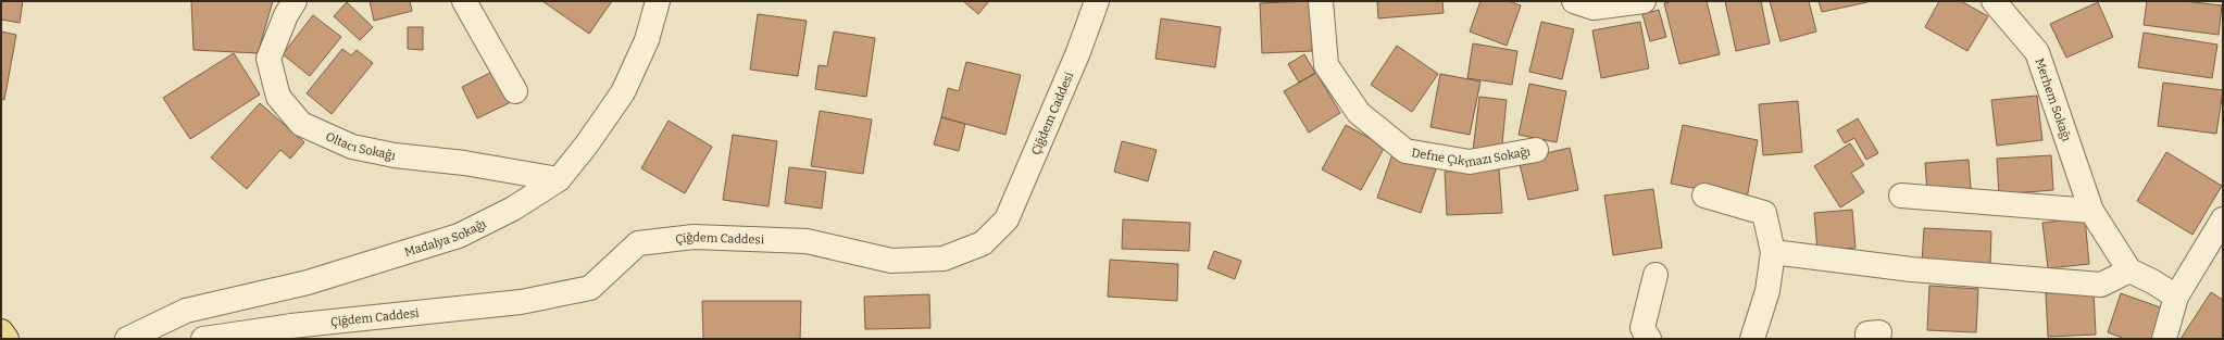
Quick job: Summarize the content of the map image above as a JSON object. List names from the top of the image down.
{
  "streets": {
    "street": [
      "Merhem Sokağı",
      "Çiğdem Caddesi",
      "Oltacı Sokağı",
      "Defne Çıkmazı Sokağı",
      "Madalya Sokağı"
    ]
  },
  "crossings": [
    ["Oltacı Sokağı", "Madalya Sokağı"]
  ]
}
